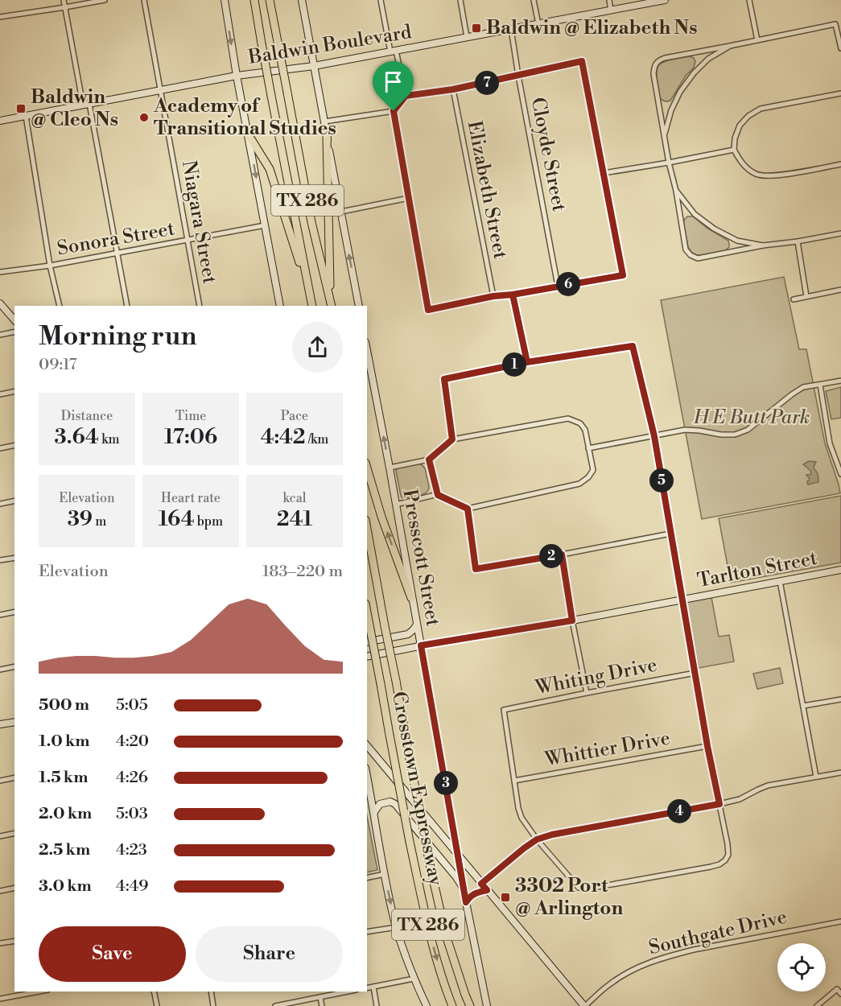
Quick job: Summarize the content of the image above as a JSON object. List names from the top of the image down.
{
  "streets": {
    "highway": ["TX 286", "Crosstown Expressway"],
    "main road": ["Baldwin Boulevard", "Presscott Street", "Tarlton Street"],
    "street": [
      "Cloyde Street",
      "Elizabeth Street",
      "Niagara Street",
      "Sonora Street",
      "Whiting Drive",
      "Whittier Drive",
      "Southgate Drive"
    ]
  },
  "crossings": [
    ["Baldwin Boulevard", "Cloyde Street"],
    ["Baldwin Boulevard", "Niagara Street"],
    ["Niagara Street", "Sonora Street"],
    ["Presscott Street", "Tarlton Street"],
    ["Whiting Drive", "Whittier Drive"]
  ],
  "parks": ["H E Butt Park"],
  "places": {
    "transit": ["Baldwin @ Elizabeth Ns", "Baldwin @ Cleo Ns", "3302 Port @ Arlington"],
    "other": ["Academy of Transitional Studies"]
  },
  "page": {
    "pins": [
      "7",
      "6",
      "1",
      "5",
      "2",
      "3",
      "4"
    ],
    "heading": ["Morning run", "09:17"],
    "stats": [
      ["Distance", "3.64 km"],
      ["Time", "17:06"],
      ["Pace", "4:42 /km"],
      ["Elevation", "39 m"],
      ["Heart rate", "164 bpm"],
      ["kcal", "241"]
    ],
    "chart": ["Elevation", "183–220 m"],
    "list": [
      {
        "name": "500 m",
        "note": "5:05"
      },
      {
        "name": "1.0 km",
        "note": "4:20"
      },
      {
        "name": "1.5 km",
        "note": "4:26"
      },
      {
        "name": "2.0 km",
        "note": "5:03"
      },
      {
        "name": "2.5 km",
        "note": "4:23"
      },
      {
        "name": "3.0 km",
        "note": "4:49"
      }
    ],
    "buttons": ["Save", "Share"]
  }
}
